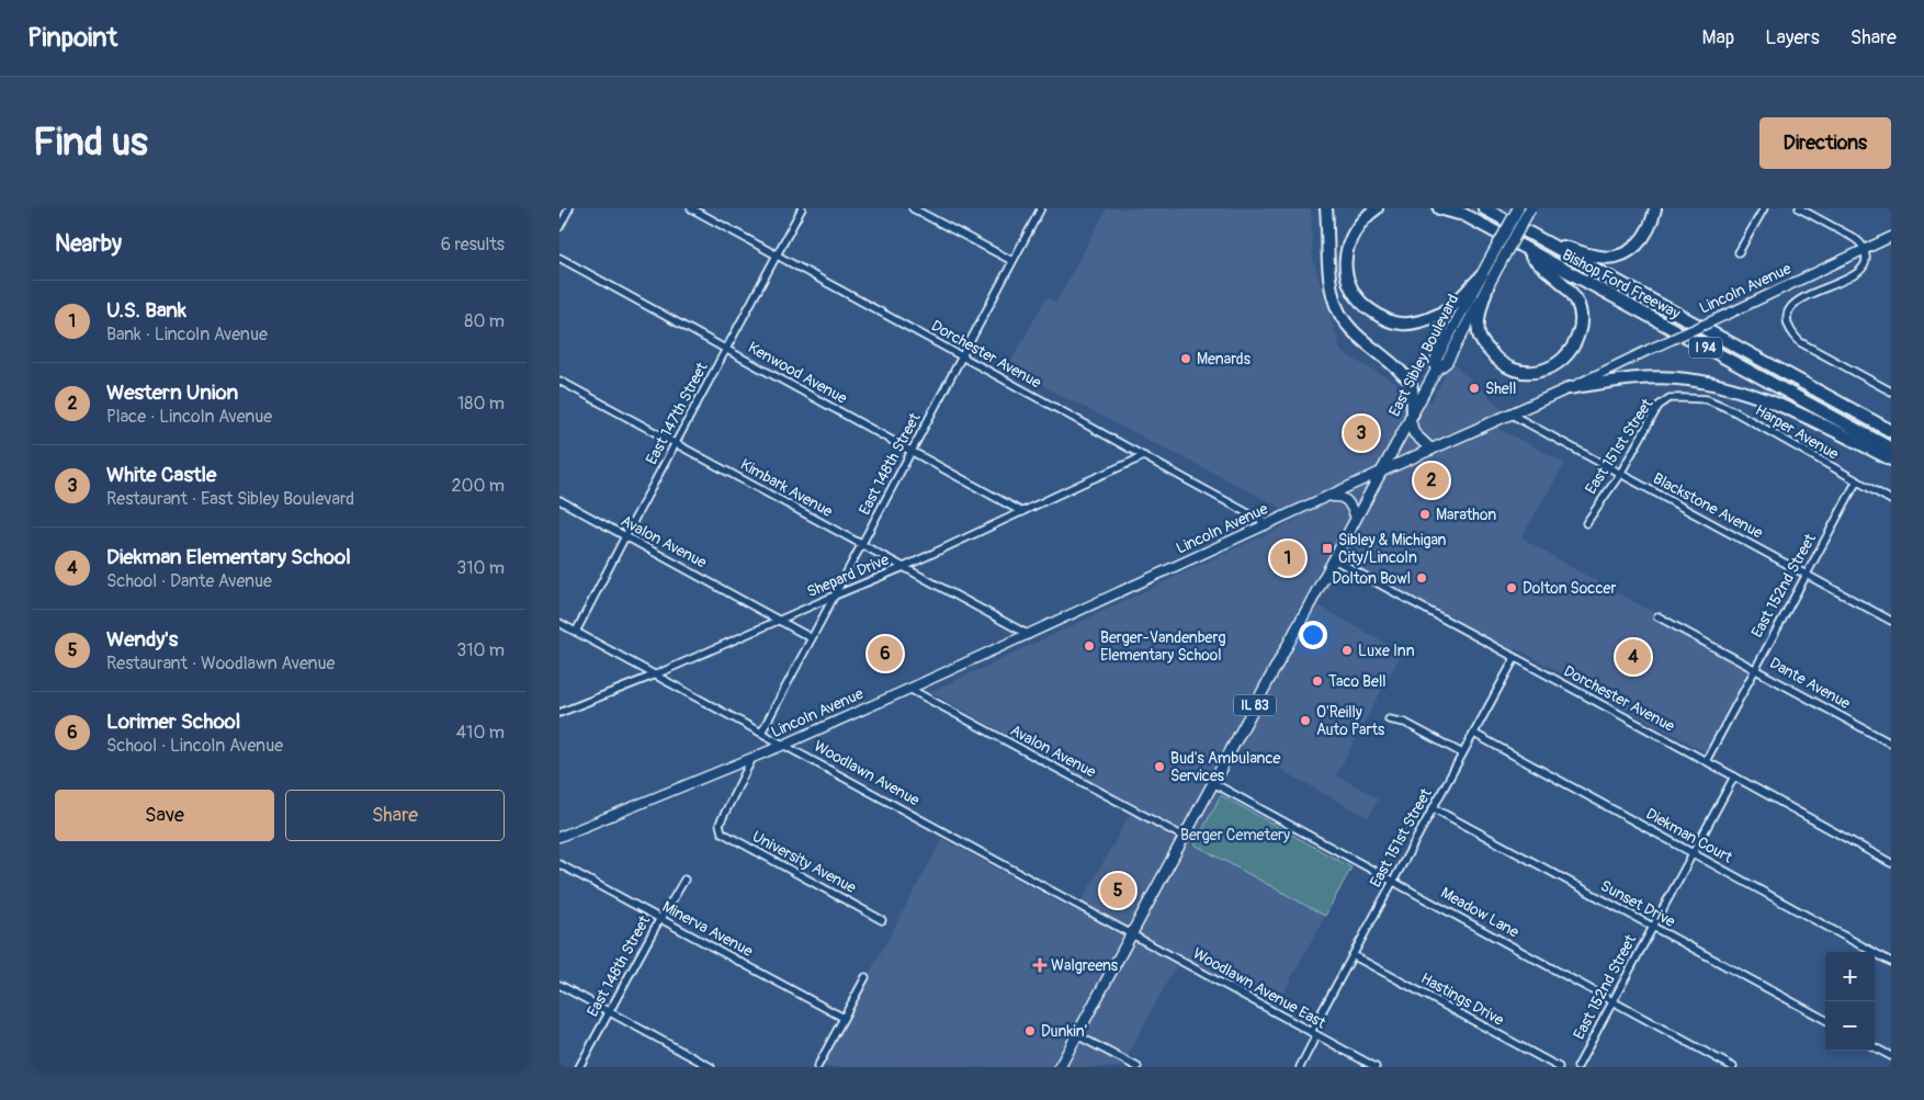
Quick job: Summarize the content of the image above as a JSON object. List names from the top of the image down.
{
  "streets": {
    "highway": ["Bishop Ford Freeway", "I 94"],
    "main road": ["Lincoln Avenue", "East Sibley Boulevard", "IL 83"],
    "street": [
      "Dorchester Avenue",
      "Kenwood Avenue",
      "East 147th Street",
      "Harper Avenue",
      "East 151st Street",
      "East 148th Street",
      "Kimbark Avenue",
      "Blackstone Avenue",
      "Avalon Avenue",
      "Shepard Drive",
      "East 152nd Street",
      "Dante Avenue",
      "Woodlawn Avenue",
      "Diekman Court",
      "University Avenue",
      "Sunset Drive",
      "Meadow Lane",
      "Minerva Avenue",
      "Woodlawn Avenue East",
      "Hastings Drive"
    ]
  },
  "crossings": [
    ["Lincoln Avenue", "Dorchester Avenue"],
    ["Lincoln Avenue", "East Sibley Boulevard"],
    ["Lincoln Avenue", "Kimbark Avenue"],
    ["Lincoln Avenue", "Blackstone Avenue"],
    ["Lincoln Avenue", "Avalon Avenue"],
    ["Lincoln Avenue", "Woodlawn Avenue"],
    ["Lincoln Avenue", "University Avenue"],
    ["Dorchester Avenue", "East Sibley Boulevard"],
    ["Dorchester Avenue", "East 147th Street"],
    ["Dorchester Avenue", "East 151st Street"],
    ["Dorchester Avenue", "East 148th Street"],
    ["Dorchester Avenue", "Shepard Drive"],
    ["Dorchester Avenue", "East 152nd Street"],
    ["East Sibley Boulevard", "Avalon Avenue"],
    ["East Sibley Boulevard", "Woodlawn Avenue"],
    ["East Sibley Boulevard", "Meadow Lane"],
    ["East Sibley Boulevard", "Woodlawn Avenue East"],
    ["Kenwood Avenue", "East 147th Street"],
    ["Kenwood Avenue", "East 148th Street"],
    ["Kenwood Avenue", "Shepard Drive"],
    ["East 147th Street", "Kimbark Avenue"],
    ["East 147th Street", "Avalon Avenue"],
    ["East 147th Street", "Woodlawn Avenue"],
    ["Harper Avenue", "East 151st Street"],
    ["Harper Avenue", "East 152nd Street"],
    ["East 151st Street", "Blackstone Avenue"],
    ["East 151st Street", "Diekman Court"],
    ["East 151st Street", "Sunset Drive"],
    ["East 151st Street", "Meadow Lane"],
    ["East 151st Street", "Woodlawn Avenue East"],
    ["East 151st Street", "Hastings Drive"],
    ["East 148th Street", "Kimbark Avenue"],
    ["East 148th Street", "Avalon Avenue"],
    ["East 148th Street", "Shepard Drive"],
    ["East 148th Street", "Woodlawn Avenue"],
    ["East 148th Street", "Minerva Avenue"],
    ["Kimbark Avenue", "Shepard Drive"],
    ["Blackstone Avenue", "East 152nd Street"],
    ["Avalon Avenue", "Shepard Drive"],
    ["Shepard Drive", "Woodlawn Avenue"],
    ["East 152nd Street", "Dante Avenue"],
    ["East 152nd Street", "Diekman Court"],
    ["East 152nd Street", "Sunset Drive"],
    ["East 152nd Street", "Meadow Lane"],
    ["Woodlawn Avenue", "Woodlawn Avenue East"]
  ],
  "parks": ["Berger Cemetery"],
  "places": {
    "other": [
      "Menards",
      "Shell",
      "Marathon",
      "Dolton Bowl",
      "Dolton Soccer",
      "Berger-Vandenberg Elementary School",
      "Luxe Inn",
      "Taco Bell",
      "O'Reilly Auto Parts",
      "Bud's Ambulance Services",
      "Dunkin'"
    ],
    "transit": ["Sibley & Michigan City/Lincoln"],
    "health": ["Walgreens"]
  },
  "page": {
    "header": "Pinpoint",
    "nav": ["Map", "Layers", "Share"],
    "buttons": [
      "Directions",
      ["Save", "Share"]
    ],
    "title": "Find us",
    "heading": ["Nearby", "6 results"],
    "list": [
      {
        "mark": "1",
        "name": "U.S. Bank",
        "note": "Bank · Lincoln Avenue",
        "value": "80 m"
      },
      {
        "mark": "2",
        "name": "Western Union",
        "note": "Place · Lincoln Avenue",
        "value": "180 m"
      },
      {
        "mark": "3",
        "name": "White Castle",
        "note": "Restaurant · East Sibley Boulevard",
        "value": "200 m"
      },
      {
        "mark": "4",
        "name": "Diekman Elementary School",
        "note": "School · Dante Avenue",
        "value": "310 m"
      },
      {
        "mark": "5",
        "name": "Wendy's",
        "note": "Restaurant · Woodlawn Avenue",
        "value": "310 m"
      },
      {
        "mark": "6",
        "name": "Lorimer School",
        "note": "School · Lincoln Avenue",
        "value": "410 m"
      }
    ],
    "pins": [
      "3",
      "2",
      "1",
      "6",
      "4",
      "5"
    ],
    "map_buttons": ["+", "−"]
  }
}
